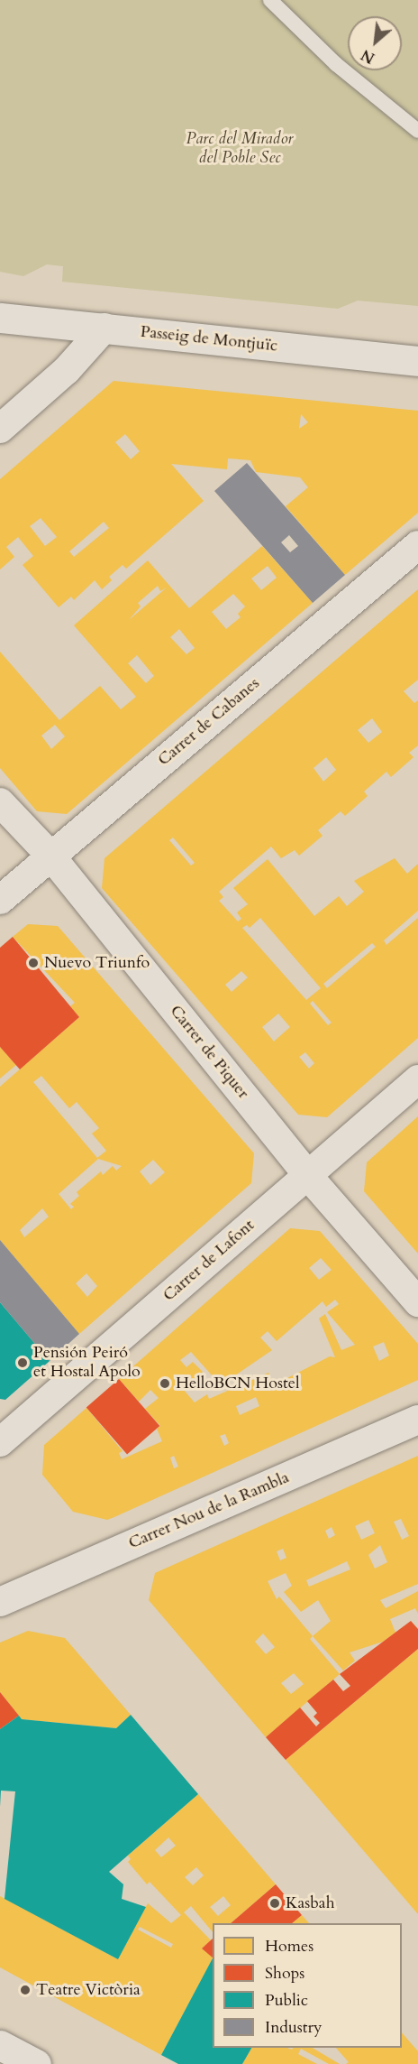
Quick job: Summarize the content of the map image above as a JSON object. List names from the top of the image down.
{
  "streets": {
    "street": [
      "Passeig de Montjuïc",
      "Carrer de Cabanes",
      "Carrer de Piquer",
      "Carrer de Lafont",
      "Carrer Nou de la Rambla"
    ]
  },
  "crossings": [
    ["Carrer de Cabanes", "Carrer de Piquer"],
    ["Carrer de Piquer", "Carrer de Lafont"]
  ],
  "parks": ["Parc del Mirador del Poble Sec"],
  "places": [
    "Nuevo Triunfo",
    "Pensión Peiró et Hostal Apolo",
    "HelloBCN Hostel",
    "Kasbah",
    "Teatre Victòria"
  ],
  "legend": [
    "Homes",
    "Shops",
    "Public",
    "Industry"
  ],
  "north": "bottom left"
}
